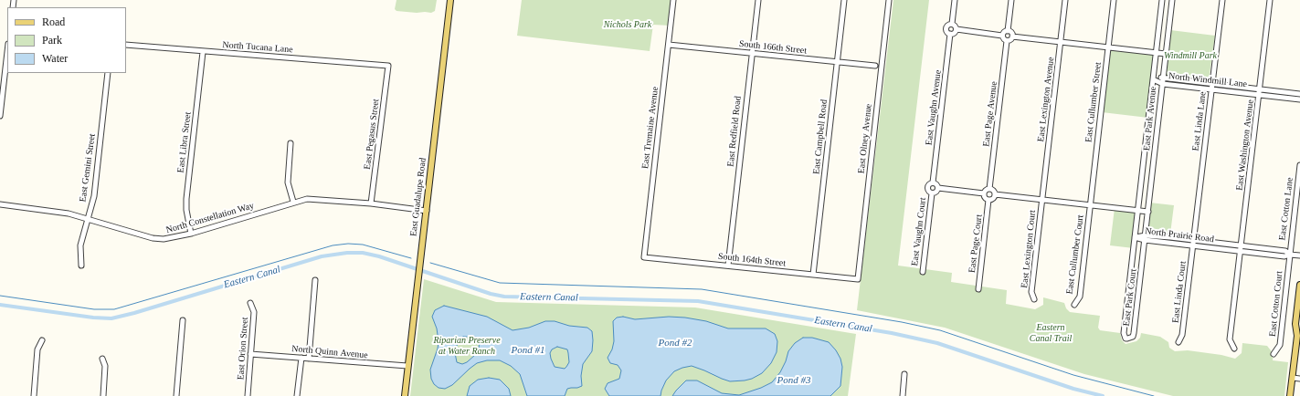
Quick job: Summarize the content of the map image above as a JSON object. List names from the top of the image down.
{
  "streets": {
    "main road": ["East Guadalupe Road"],
    "street": [
      "North Tucana Lane",
      "South 166th Street",
      "North Windmill Lane",
      "East Lexington Avenue",
      "East Cullumber Street",
      "East Vaughn Avenue",
      "East Page Avenue",
      "East Park Avenue",
      "East Linda Lane",
      "East Tremaine Avenue",
      "East Redfield Road",
      "East Pegasus Street",
      "East Campbell Road",
      "East Olney Avenue",
      "East Libra Street",
      "East Washington Avenue",
      "East Gemini Street",
      "East Cotton Lane",
      "North Constellation Way",
      "East Vaughn Court",
      "North Prairie Road",
      "East Page Court",
      "East Lexington Court",
      "East Cullumber Court",
      "South 164th Street",
      "East Linda Court",
      "East Park Court",
      "East Cotton Court",
      "East Orion Street",
      "North Quinn Avenue"
    ]
  },
  "crossings": [
    ["North Tucana Lane", "East Pegasus Street"],
    ["North Tucana Lane", "East Libra Street"],
    ["South 166th Street", "East Tremaine Avenue"],
    ["South 166th Street", "East Redfield Road"],
    ["South 166th Street", "East Campbell Road"],
    ["North Windmill Lane", "East Park Avenue"],
    ["North Windmill Lane", "East Linda Lane"],
    ["North Windmill Lane", "East Washington Avenue"],
    ["East Lexington Avenue", "East Lexington Court"],
    ["East Cullumber Street", "East Cullumber Court"],
    ["East Vaughn Avenue", "East Vaughn Court"],
    ["East Page Avenue", "East Page Court"],
    ["East Park Avenue", "North Prairie Road"],
    ["East Park Avenue", "East Park Court"],
    ["East Linda Lane", "North Prairie Road"],
    ["East Linda Lane", "East Linda Court"],
    ["East Tremaine Avenue", "South 164th Street"],
    ["East Redfield Road", "South 164th Street"],
    ["East Pegasus Street", "North Constellation Way"],
    ["East Campbell Road", "South 164th Street"],
    ["East Olney Avenue", "South 164th Street"],
    ["East Libra Street", "North Constellation Way"],
    ["East Washington Avenue", "North Prairie Road"],
    ["East Gemini Street", "North Constellation Way"],
    ["East Guadalupe Road", "North Constellation Way"],
    ["East Guadalupe Road", "North Quinn Avenue"],
    ["East Cotton Lane", "North Prairie Road"],
    ["East Cotton Lane", "East Cotton Court"],
    ["North Prairie Road", "East Linda Court"],
    ["North Prairie Road", "East Park Court"],
    ["North Prairie Road", "East Cotton Court"],
    ["East Orion Street", "North Quinn Avenue"]
  ],
  "water": [
    "Eastern Canal",
    "Pond #2",
    "Pond #1",
    "Pond #3"
  ],
  "parks": [
    "Nichols Park",
    "Windmill Park",
    "Eastern Canal Trail",
    "Riparian Preserve at Water Ranch"
  ],
  "legend": ["Road", "Park", "Water"]
}
